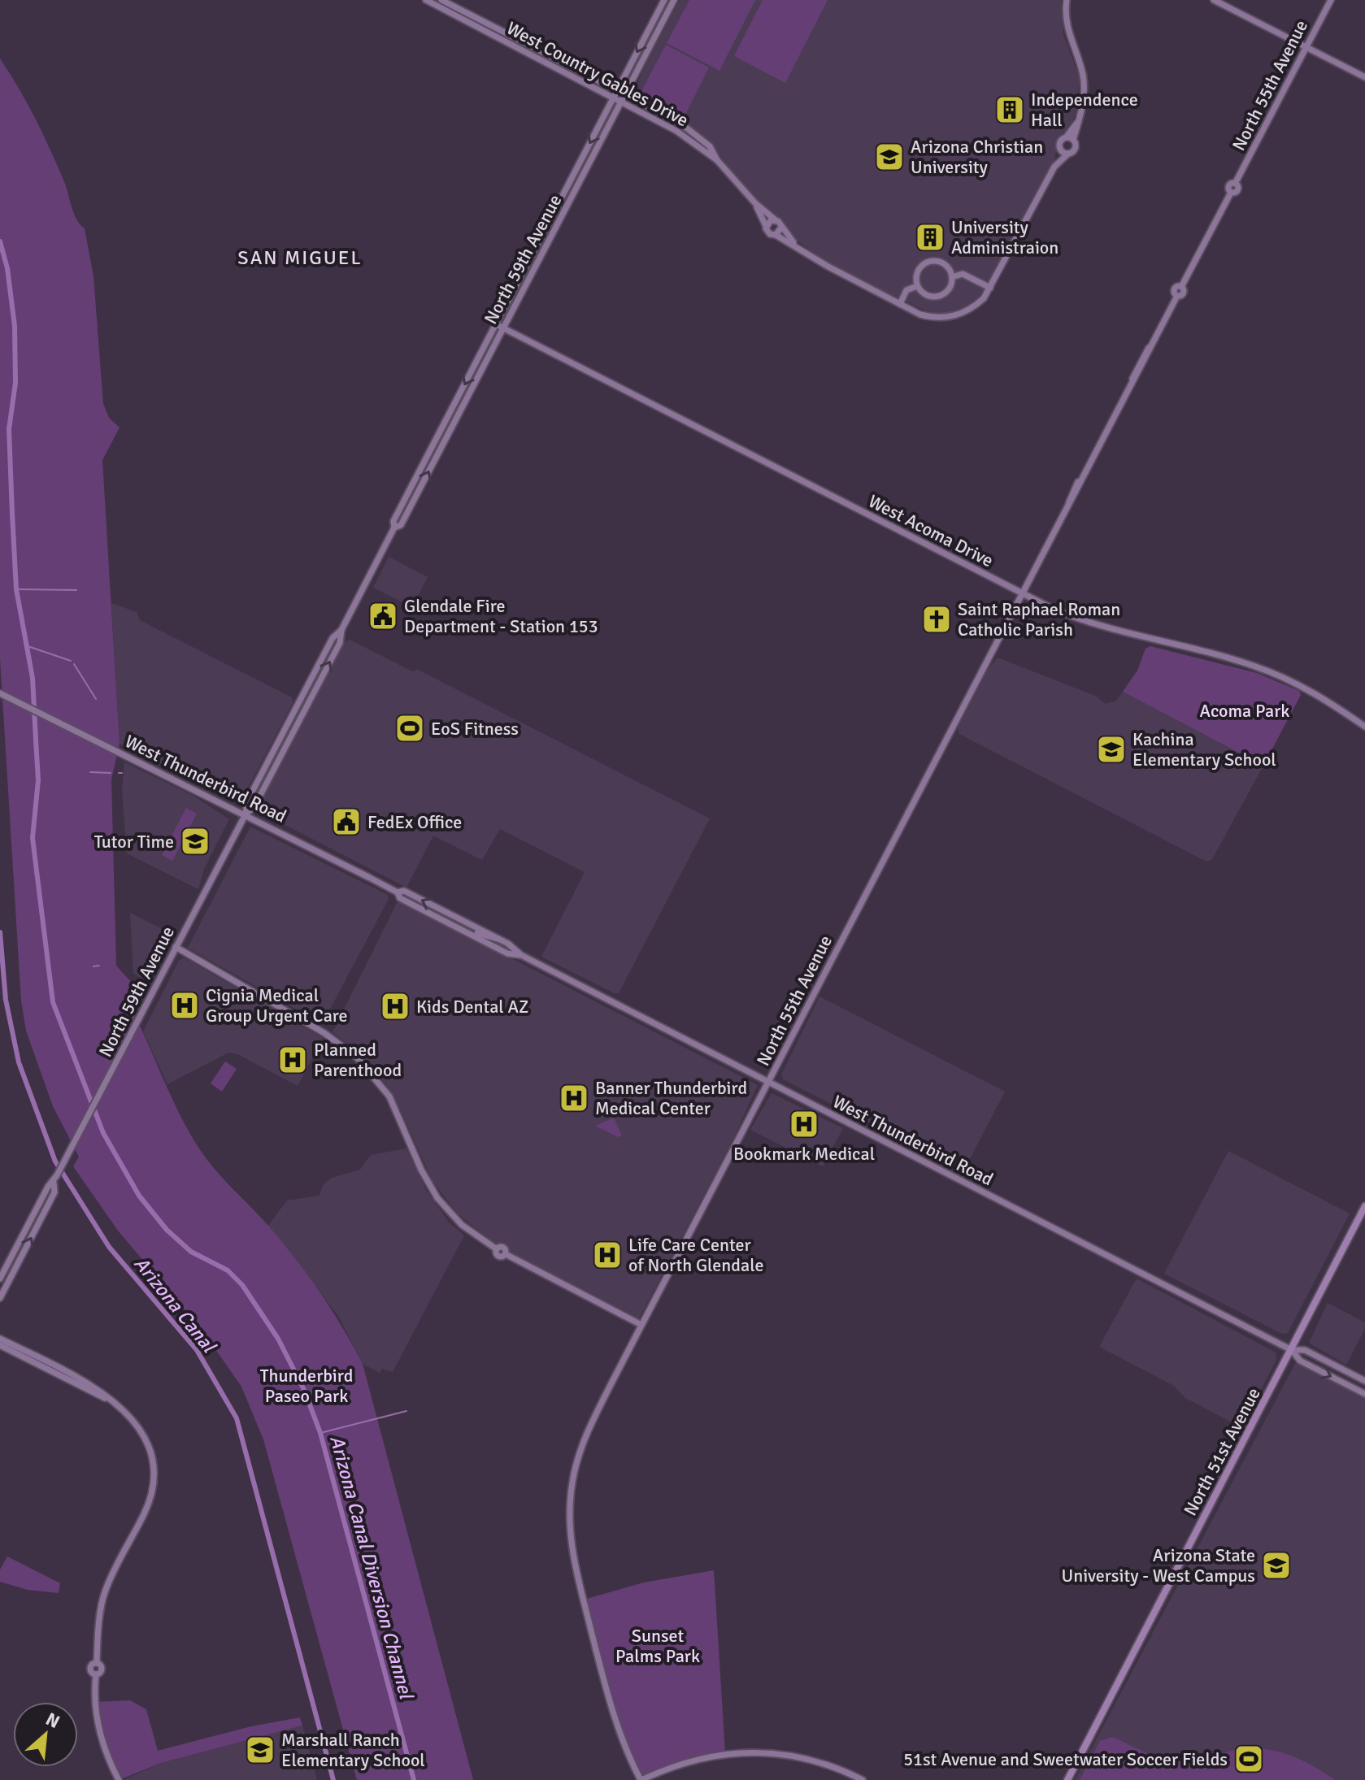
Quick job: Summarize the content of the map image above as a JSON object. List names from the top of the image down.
{
  "streets": {
    "main road": ["North 51st Avenue"],
    "street": [
      "West Country Gables Drive",
      "North 55th Avenue",
      "North 59th Avenue",
      "West Acoma Drive",
      "West Thunderbird Road"
    ]
  },
  "crossings": [
    ["West Country Gables Drive", "North 59th Avenue"],
    ["North 55th Avenue", "West Acoma Drive"],
    ["North 55th Avenue", "West Thunderbird Road"],
    ["North 59th Avenue", "West Acoma Drive"],
    ["North 59th Avenue", "West Thunderbird Road"],
    ["West Thunderbird Road", "North 51st Avenue"]
  ],
  "districts": ["SAN MIGUEL"],
  "water": ["Arizona Canal", "Arizona Canal Diversion Channel"],
  "parks": ["Acoma Park", "Thunderbird Paseo Park", "Sunset Palms Park"],
  "places": {
    "building": ["Independence Hall", "University Administraion"],
    "school or university": [
      "Arizona Christian University",
      "Kachina Elementary School",
      "Tutor Time",
      "Arizona State University - West Campus",
      "Marshall Ranch Elementary School"
    ],
    "public building": ["Glendale Fire Department - Station 153", "FedEx Office"],
    "church": ["Saint Raphael Roman Catholic Parish"],
    "sports": ["EoS Fitness", "51st Avenue and Sweetwater Soccer Fields"],
    "hospital": [
      "Cignia Medical Group Urgent Care",
      "Kids Dental AZ",
      "Planned Parenthood",
      "Banner Thunderbird Medical Center",
      "Bookmark Medical",
      "Life Care Center of North Glendale"
    ]
  },
  "north": "top right"
}
